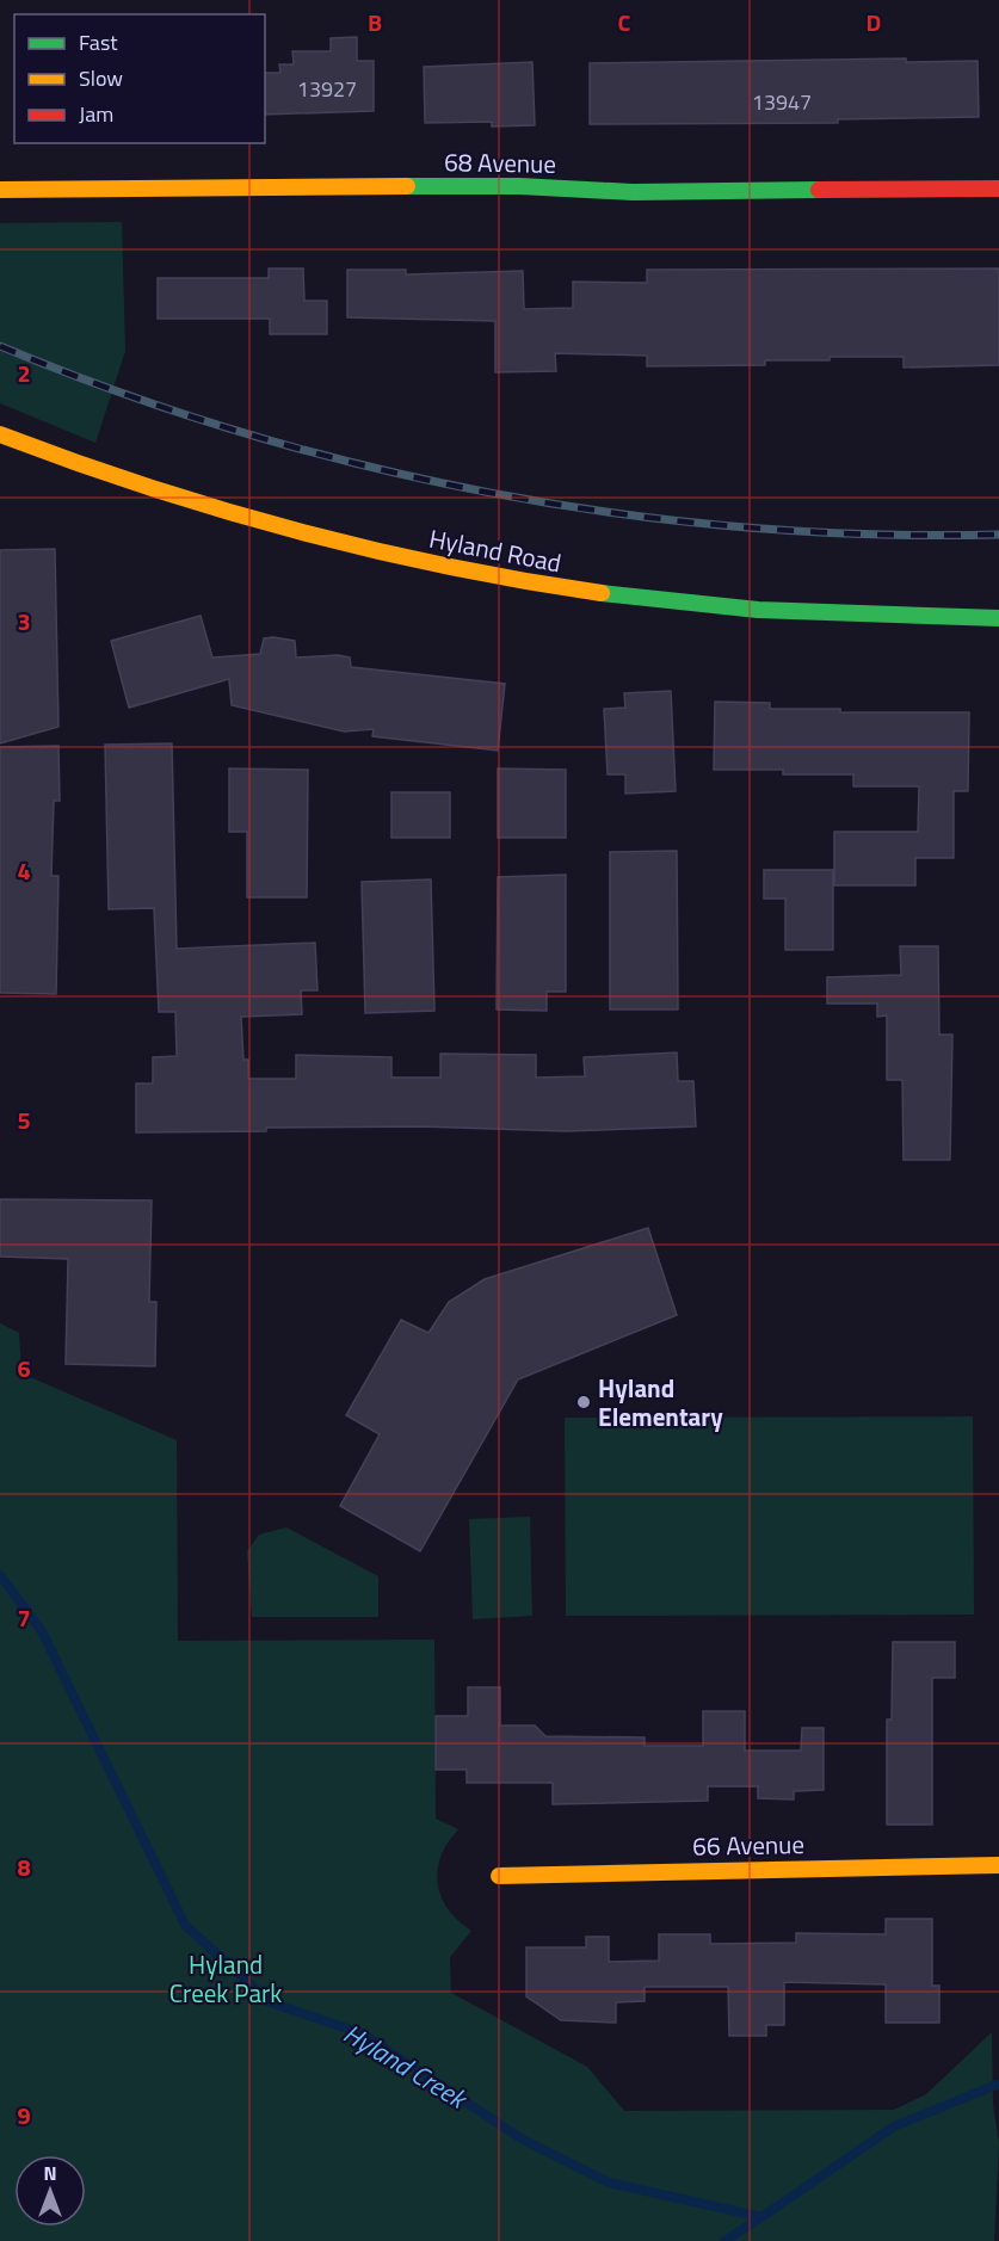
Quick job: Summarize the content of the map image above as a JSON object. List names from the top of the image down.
{
  "streets": {
    "street": ["68 Avenue", "Hyland Road", "66 Avenue"]
  },
  "water": ["Hyland Creek"],
  "parks": ["Hyland Creek Park"],
  "places": ["Hyland Elementary"],
  "house_numbers": ["13927", "13947"],
  "legend": ["Fast", "Slow", "Jam"],
  "north": "top",
  "grid": {
    "columns": ["B", "C", "D"],
    "rows": [
      "2",
      "3",
      "4",
      "5",
      "6",
      "7",
      "8",
      "9"
    ]
  }
}
